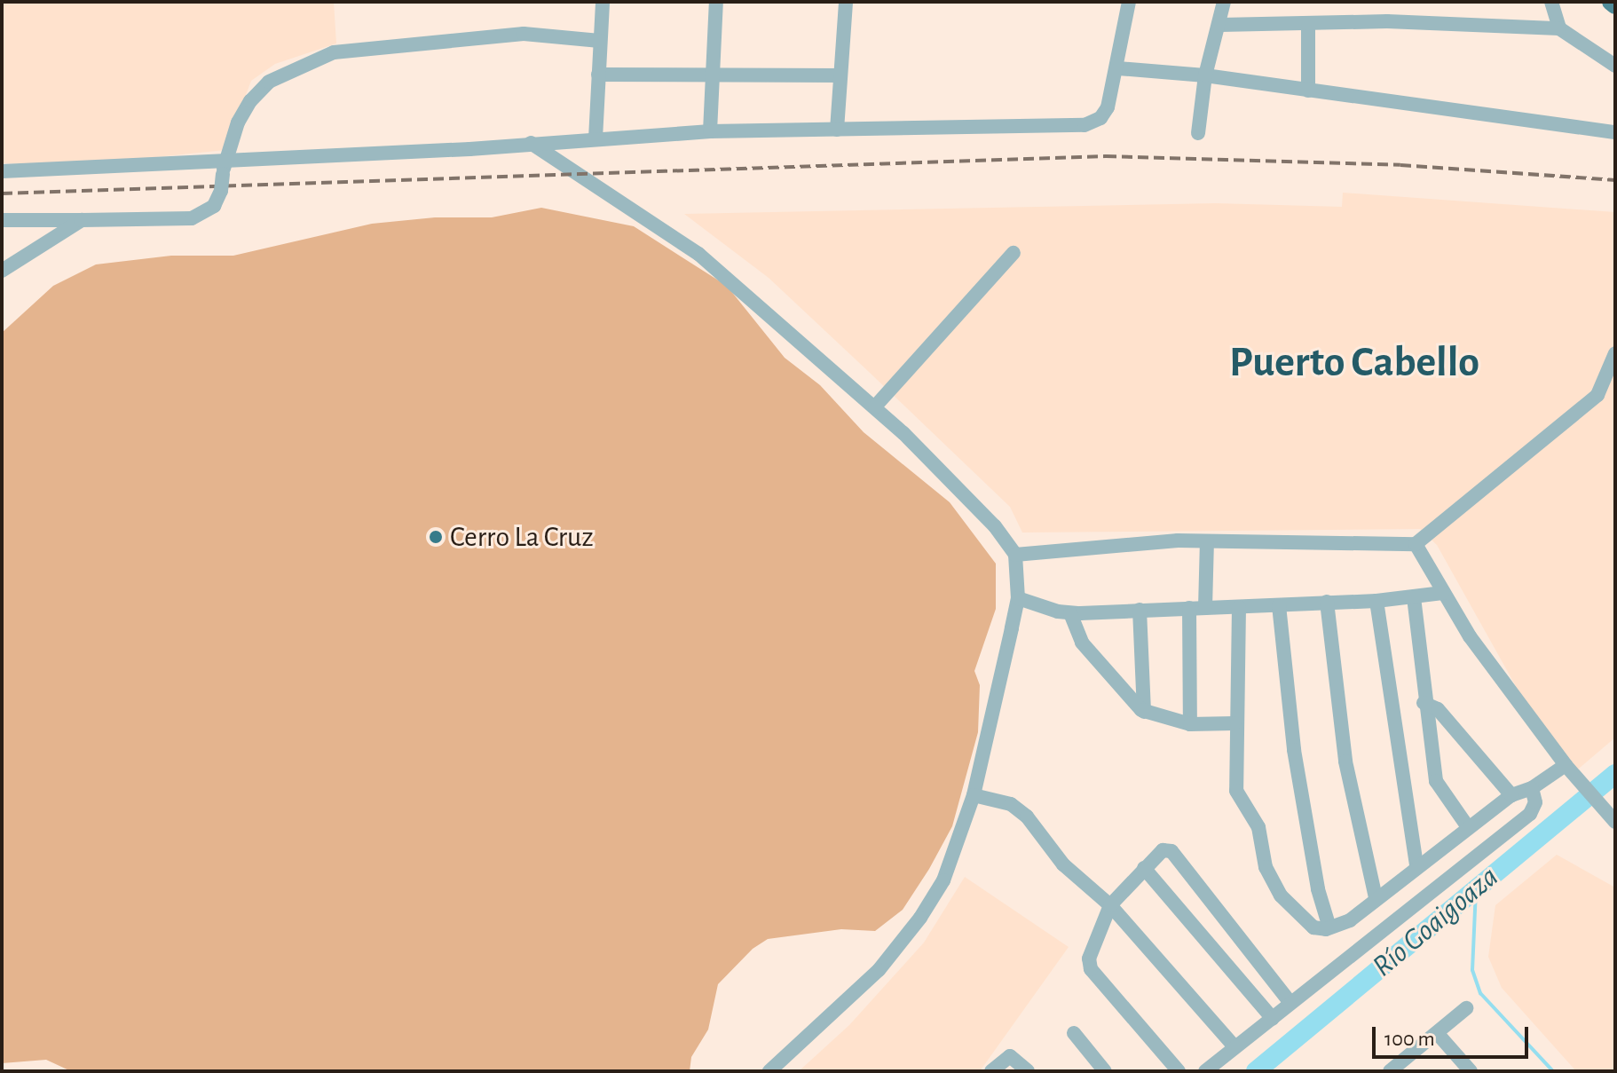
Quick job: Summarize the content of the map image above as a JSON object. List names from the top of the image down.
{
  "districts": ["Puerto Cabello"],
  "water": ["Río Goaigoaza"],
  "places": ["Cerro La Cruz"],
  "scale_bar": "100 m"
}
